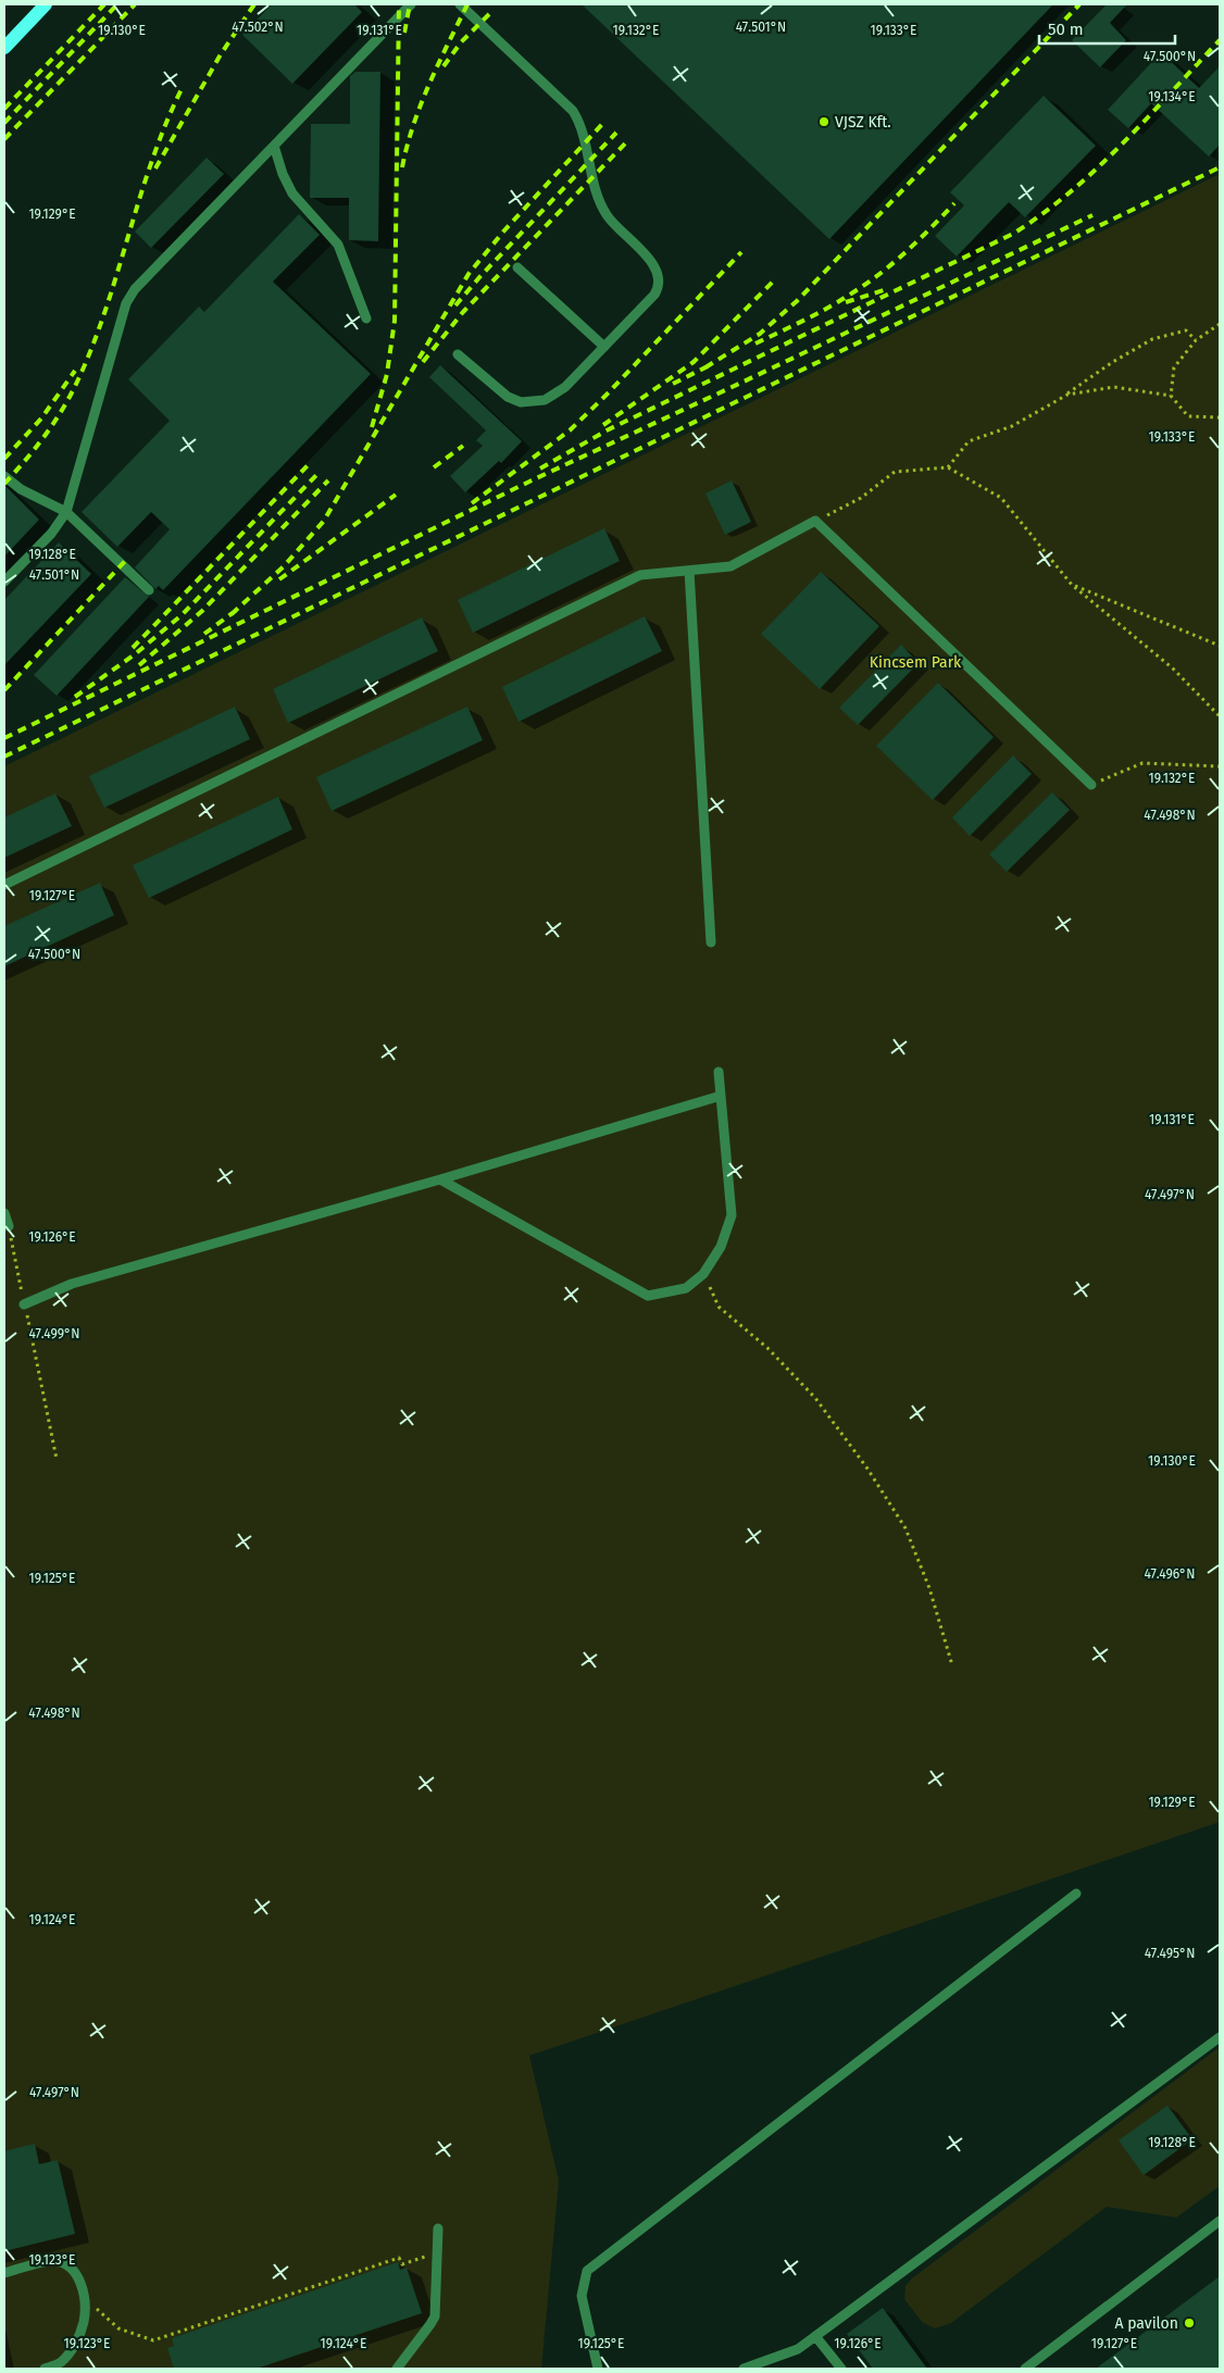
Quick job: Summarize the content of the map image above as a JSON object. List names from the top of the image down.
{
  "parks": ["Kincsem Park"],
  "places": ["VJSZ Kft.", "A pavilon"],
  "scale_bar": "50 m",
  "coordinates": [
    "47.502°N",
    "47.501°N",
    "19.130°E",
    "19.131°E",
    "19.132°E",
    "19.133°E",
    "47.500°N",
    "19.134°E",
    "19.129°E",
    "19.128°E",
    "47.498°N",
    "19.127°E",
    "47.497°N",
    "19.126°E",
    "47.499°N",
    "47.496°N",
    "19.125°E",
    "19.124°E",
    "47.495°N",
    "19.123°E"
  ]
}
